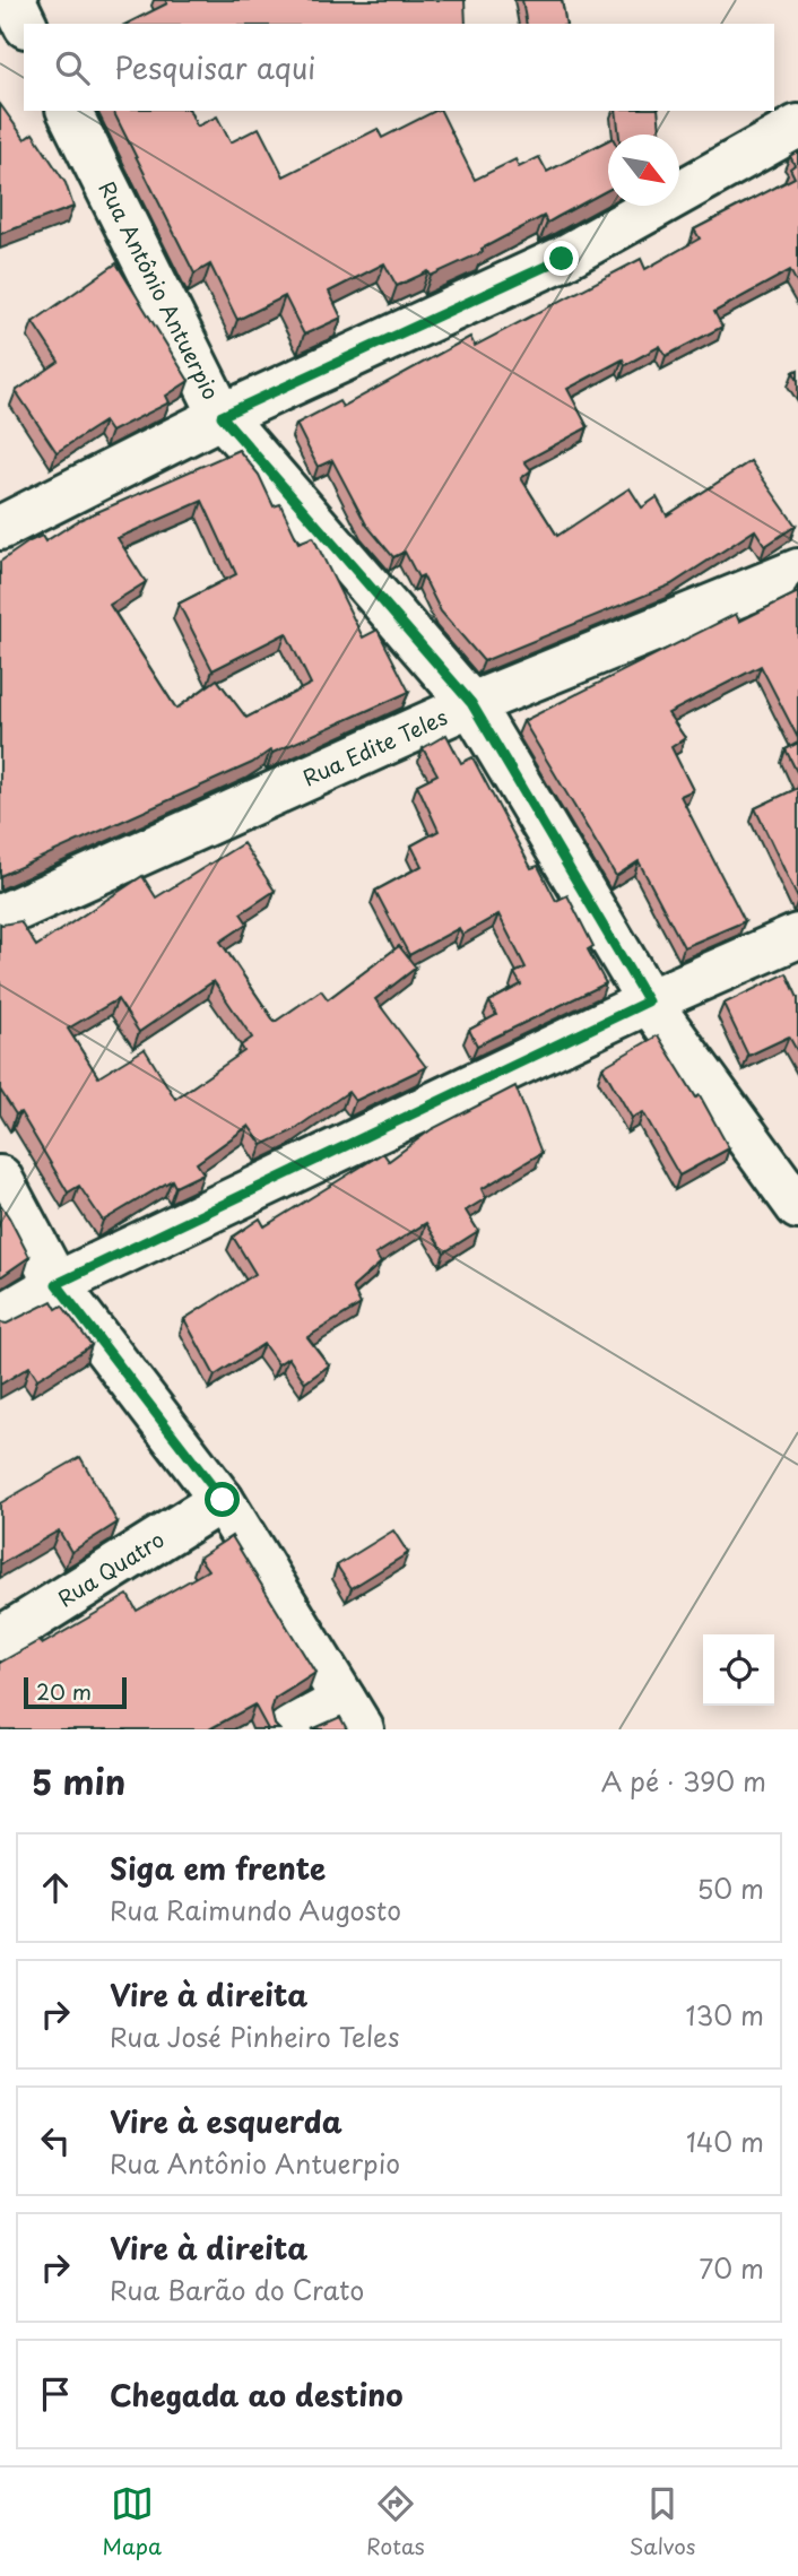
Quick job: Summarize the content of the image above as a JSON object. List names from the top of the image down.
{
  "streets": {
    "street": ["Rua Antônio Antuerpio", "Rua Edite Teles", "Rua Quatro"]
  },
  "crossings": [
    ["Rua Antônio Antuerpio", "Rua Edite Teles"]
  ],
  "scale_bar": "20 m",
  "north": "bottom right",
  "page": {
    "search": "Pesquisar aqui",
    "scale": "20 m",
    "heading": ["5 min", "A pé · 390 m"],
    "list": [
      ["Siga em frente", "Rua Raimundo Augosto", "50 m"],
      ["Vire à direita", "Rua José Pinheiro Teles", "130 m"],
      ["Vire à esquerda", "Rua Antônio Antuerpio", "140 m"],
      ["Vire à direita", "Rua Barão do Crato", "70 m"],
      "Chegada ao destino"
    ],
    "nav": ["Mapa", "Rotas", "Salvos"]
  }
}
